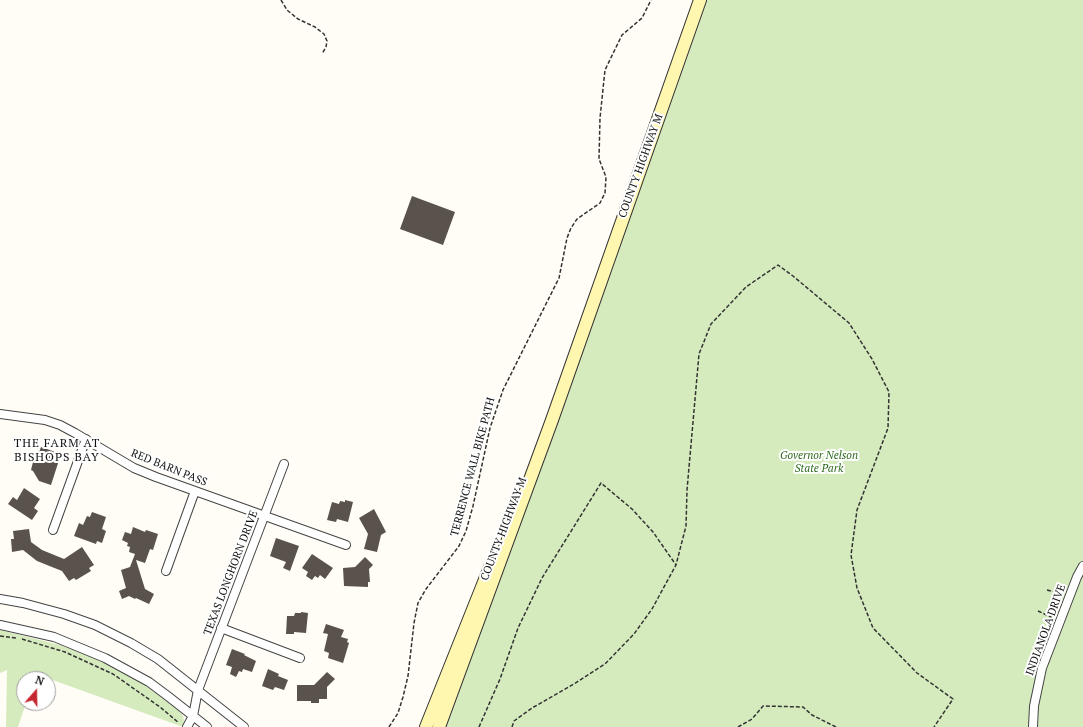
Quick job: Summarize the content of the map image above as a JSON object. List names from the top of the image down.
{
  "streets": {
    "main road": ["COUNTY HIGHWAY M"],
    "street": ["RED BARN PASS", "TEXAS LONGHORN DRIVE", "INDIANOLA DRIVE"],
    "path": ["TERRENCE WALL BIKE PATH"]
  },
  "crossings": [
    ["RED BARN PASS", "TEXAS LONGHORN DRIVE"]
  ],
  "districts": ["THE FARM AT BISHOPS BAY"],
  "parks": ["Governor Nelson State Park"],
  "north": "top"
}
